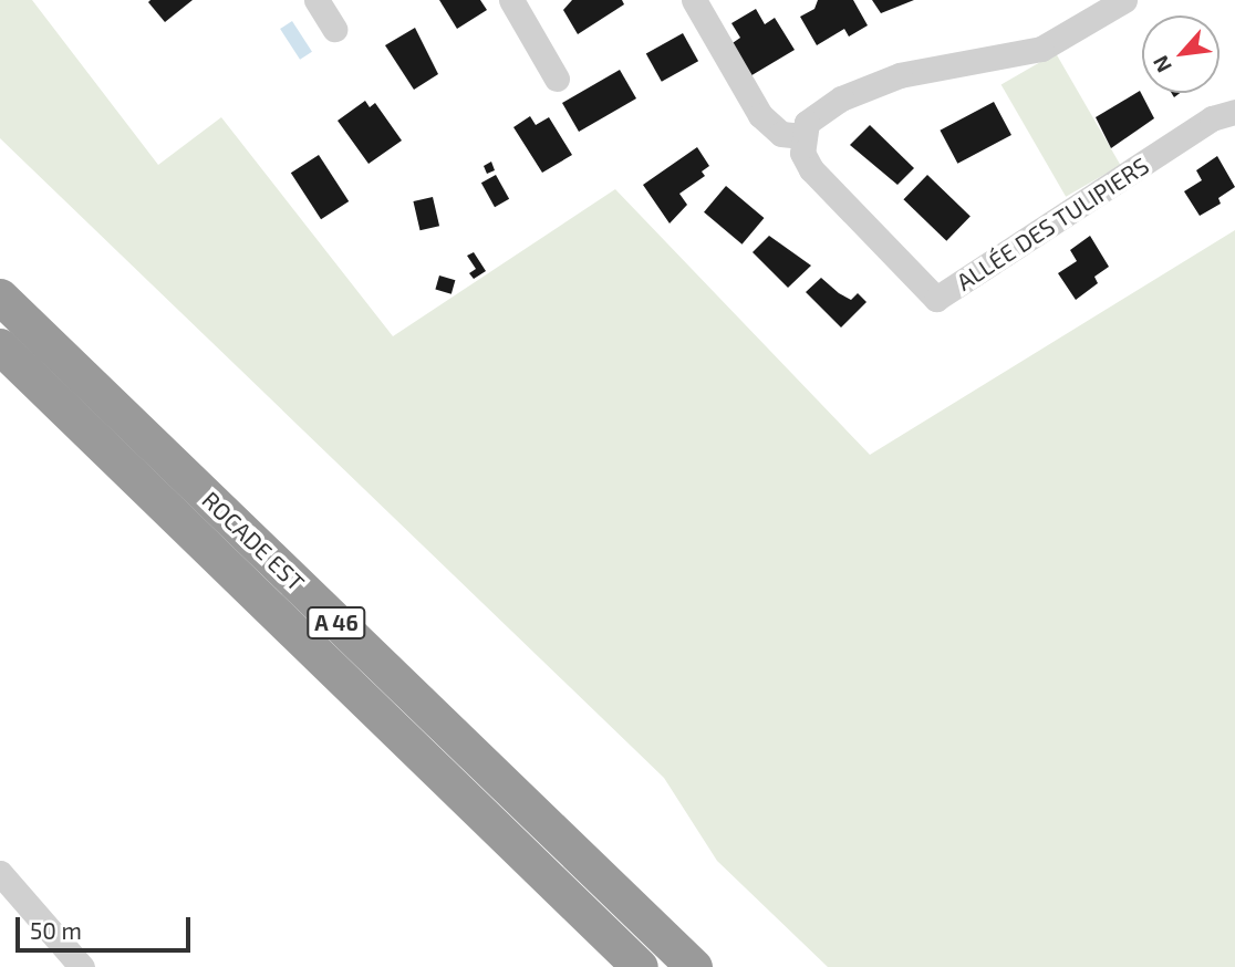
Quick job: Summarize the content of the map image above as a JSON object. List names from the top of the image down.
{
  "streets": {
    "highway": ["ROCADE EST", "A 46"],
    "street": ["ALLÉE DES TULIPIERS"]
  },
  "scale_bar": "50 m",
  "north": "bottom left"
}
